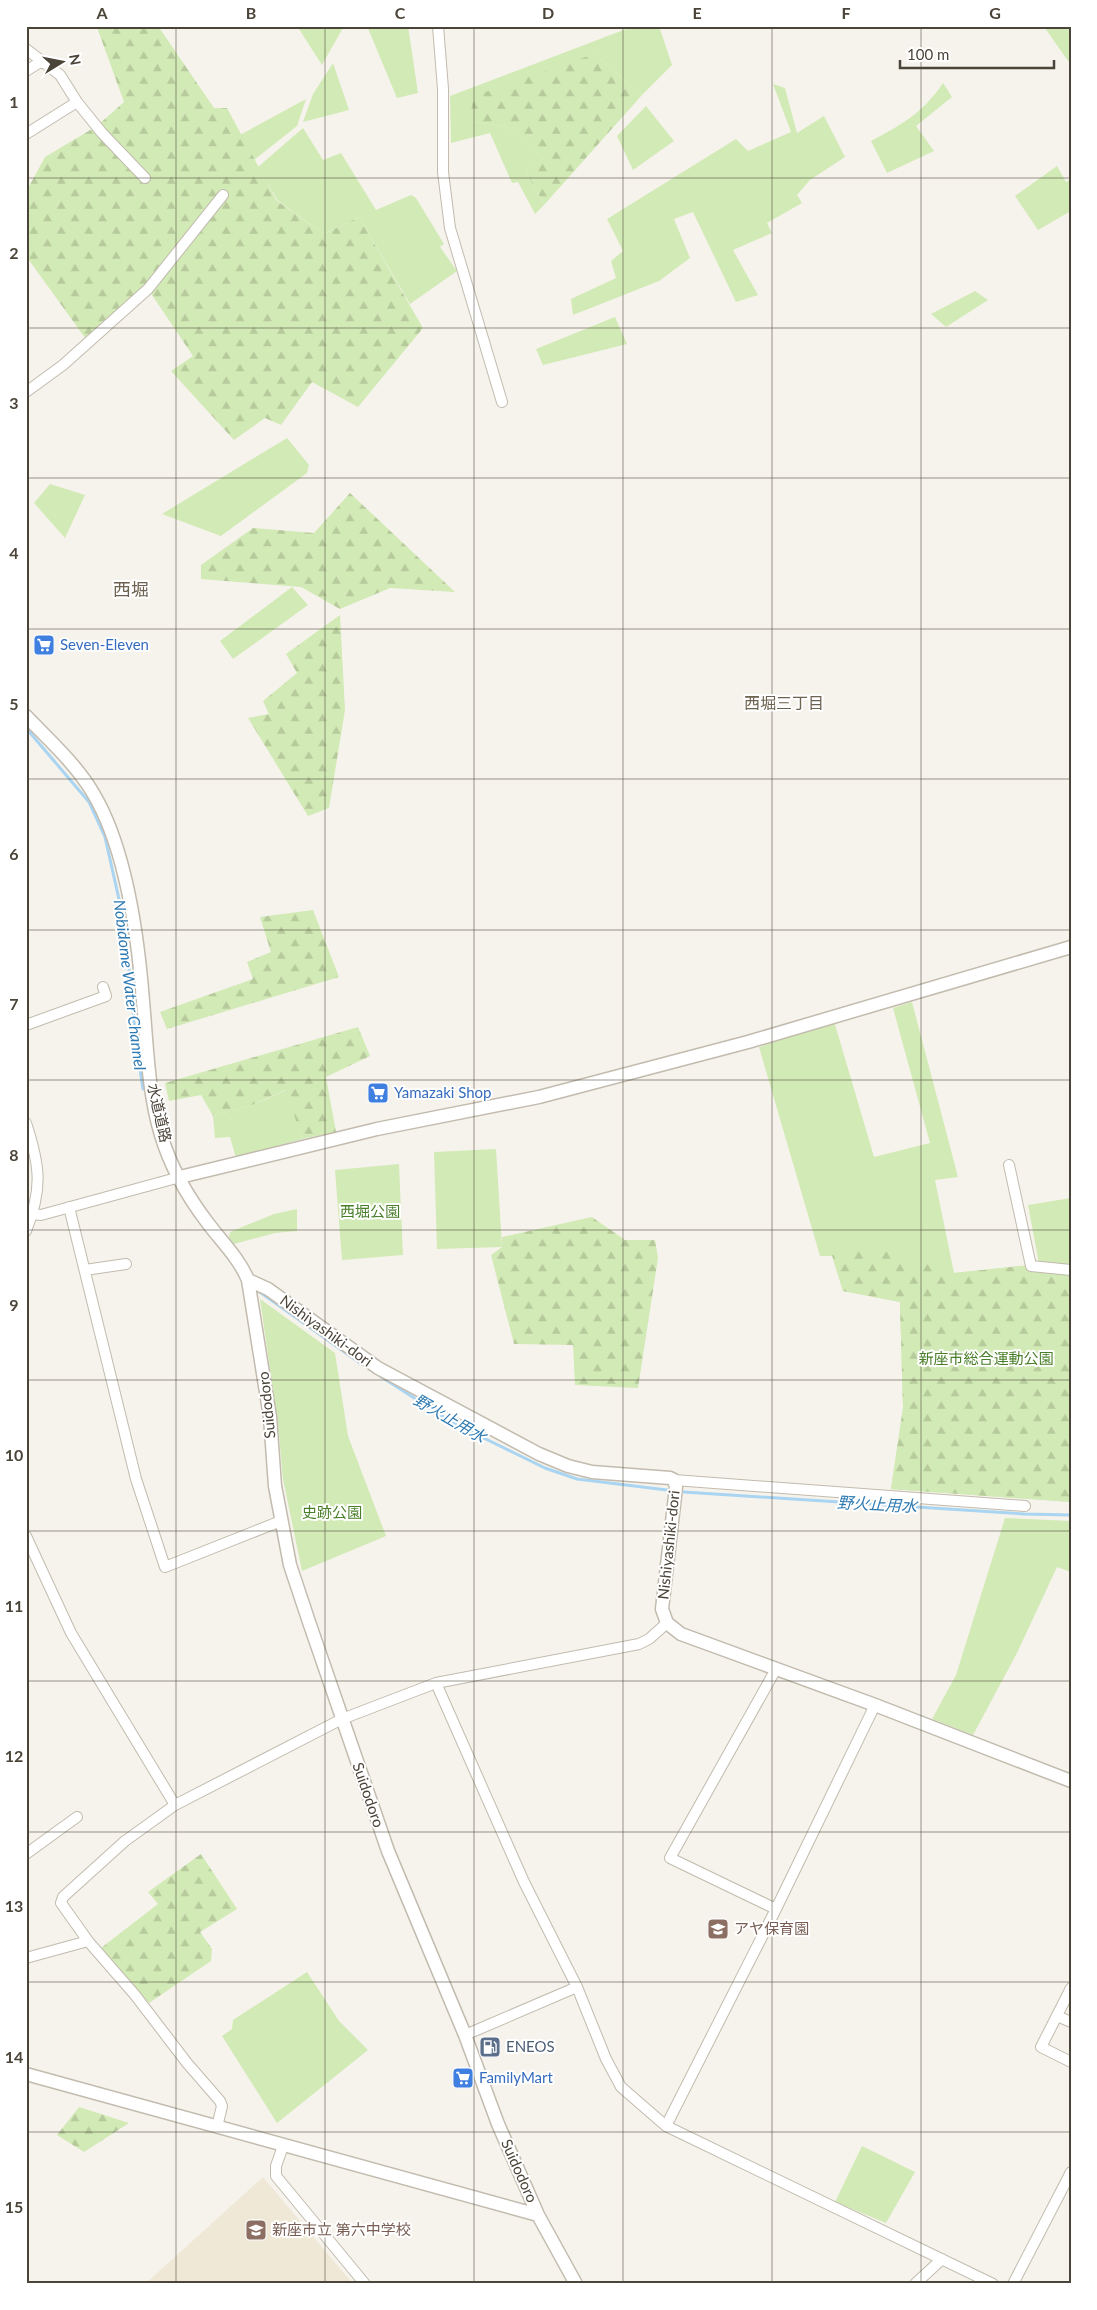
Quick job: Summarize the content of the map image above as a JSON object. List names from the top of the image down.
{
  "streets": {
    "street": ["水道道路", "Nishiyashiki-dori", "Suidodoro"]
  },
  "crossings": [
    ["水道道路", "Nishiyashiki-dori"],
    ["水道道路", "Suidodoro"],
    ["Nishiyashiki-dori", "Suidodoro"]
  ],
  "districts": ["西堀", "西堀三丁目"],
  "water": ["Nobidome Water Channel", "野火止用水"],
  "parks": ["西堀公園", "新座市総合運動公園", "史跡公園"],
  "places": {
    "supermarket": ["Seven-Eleven", "Yamazaki Shop", "FamilyMart"],
    "school or university": ["アヤ保育園", "新座市立 第六中学校"],
    "fuel station": ["ENEOS"]
  },
  "scale_bar": "100 m",
  "north": "right",
  "grid": {
    "columns": [
      "A",
      "B",
      "C",
      "D",
      "E",
      "F",
      "G"
    ],
    "rows": [
      "1",
      "2",
      "3",
      "4",
      "5",
      "6",
      "7",
      "8",
      "9",
      "10",
      "11",
      "12",
      "13",
      "14",
      "15"
    ]
  }
}
